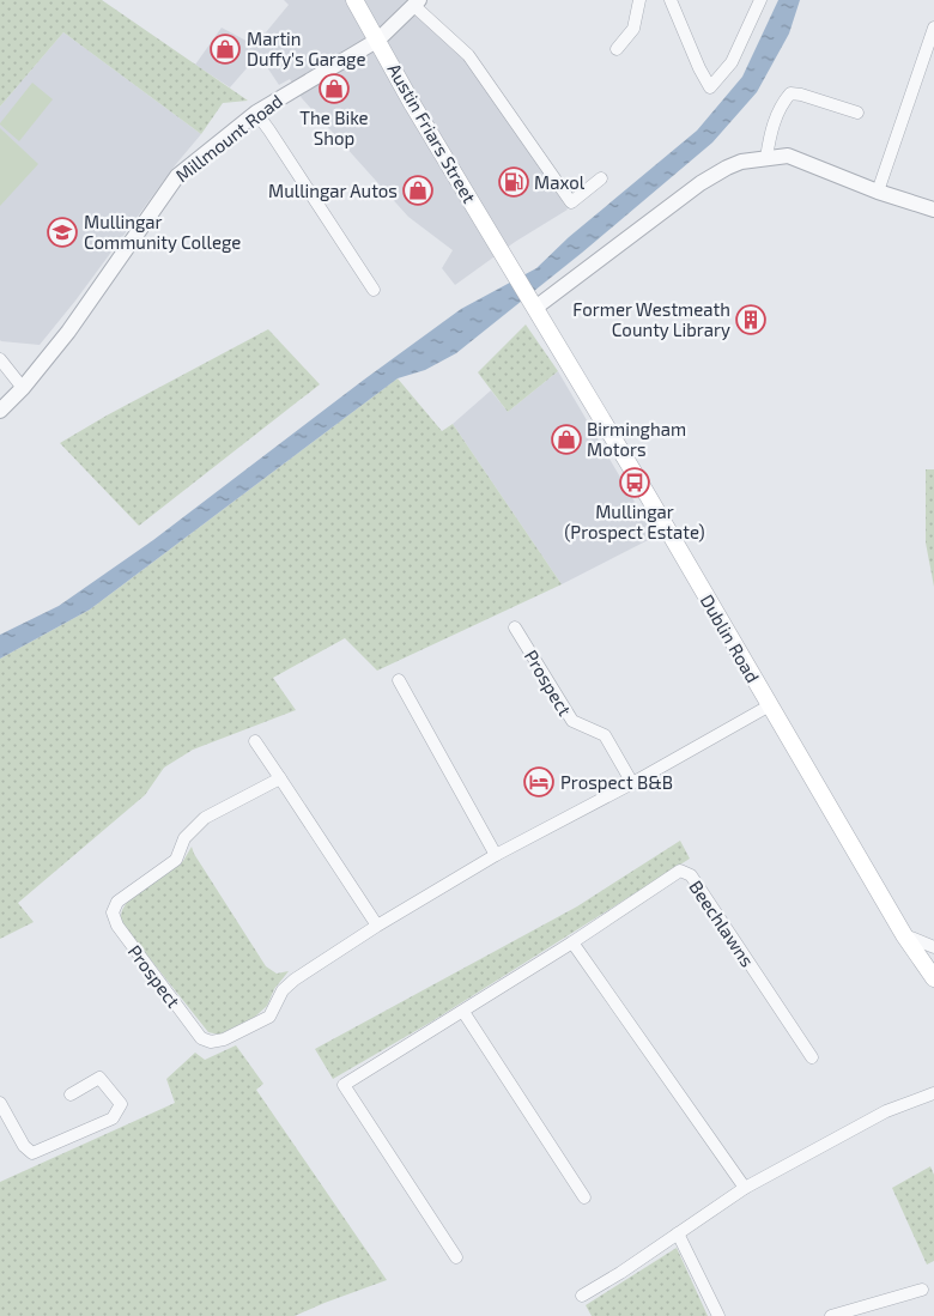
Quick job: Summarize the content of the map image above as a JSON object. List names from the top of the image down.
{
  "streets": {
    "main road": ["Austin Friars Street", "Dublin Road"],
    "street": ["Millmount Road", "Prospect", "Beechlawns"]
  },
  "crossings": [
    ["Austin Friars Street", "Millmount Road"],
    ["Austin Friars Street", "Dublin Road"],
    ["Dublin Road", "Prospect"]
  ],
  "places": {
    "shop": [
      "Martin Duffy's Garage",
      "The Bike Shop",
      "Mullingar Autos",
      "Birmingham Motors"
    ],
    "fuel station": ["Maxol"],
    "school or university": ["Mullingar Community College"],
    "building": ["Former Westmeath County Library"],
    "bus stop": ["Mullingar (Prospect Estate)"],
    "hotel": ["Prospect B&B"]
  }
}
